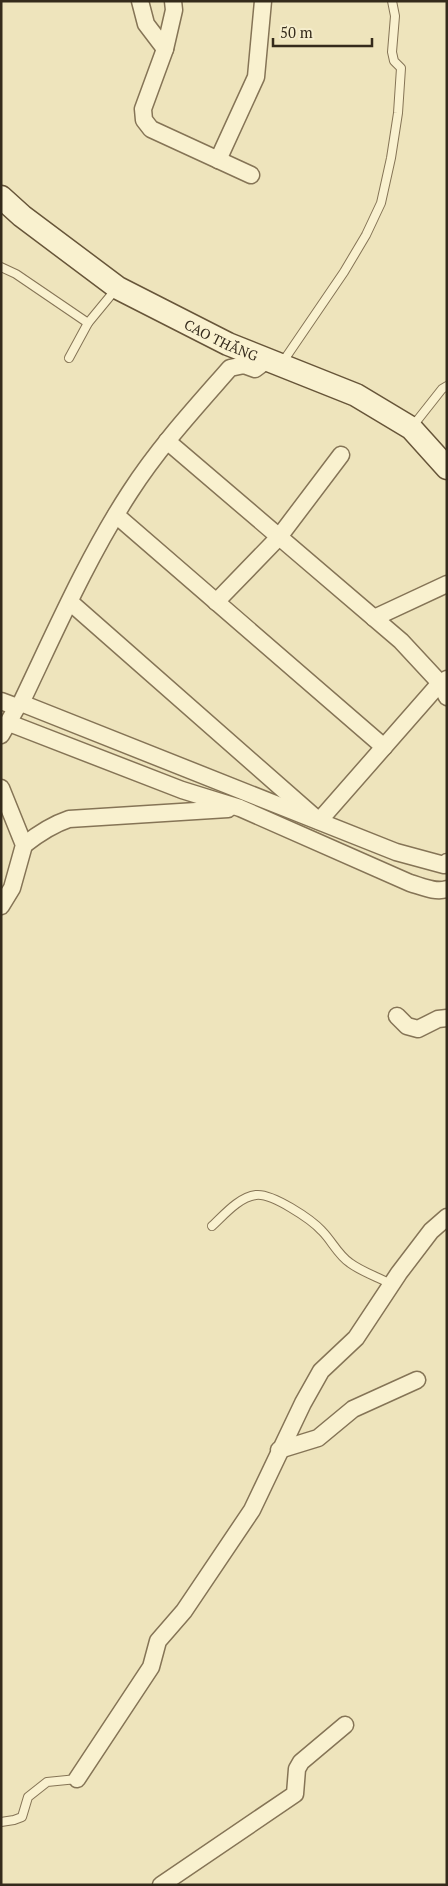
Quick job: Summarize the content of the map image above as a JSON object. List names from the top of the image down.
{
  "streets": {
    "main road": ["CAO THẮNG"]
  },
  "scale_bar": "50 m"
}
